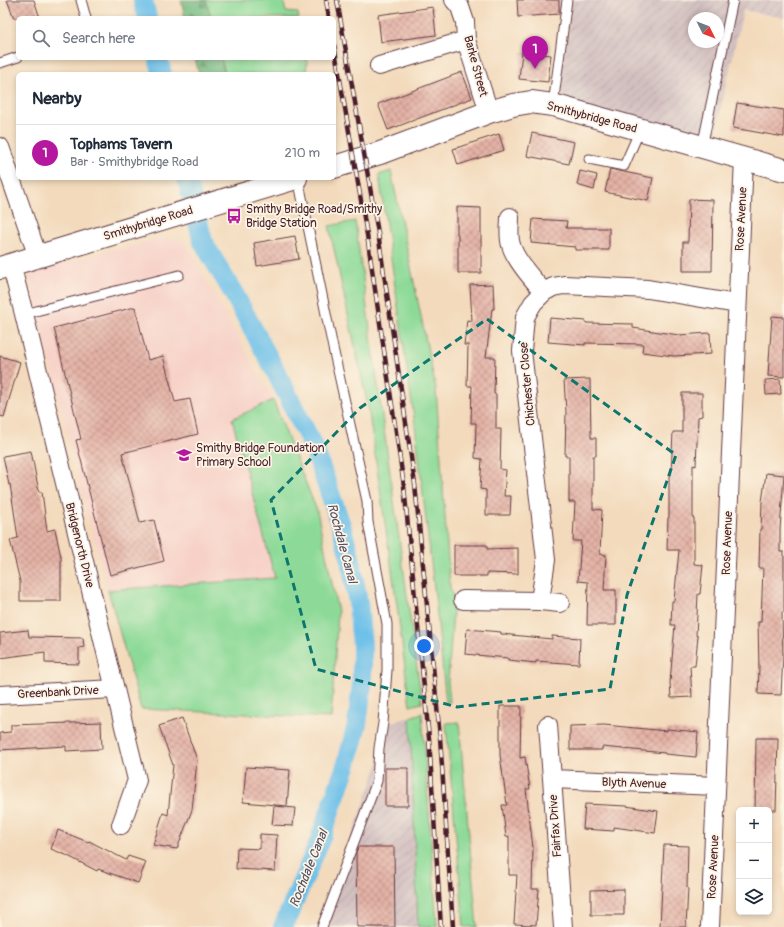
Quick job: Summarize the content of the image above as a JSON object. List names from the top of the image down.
{
  "streets": {
    "street": [
      "Barke Street",
      "Smithybridge Road",
      "Rose Avenue",
      "Chichester Close",
      "Bridgenorth Drive",
      "Greenbank Drive",
      "Blyth Avenue",
      "Fairfax Drive"
    ]
  },
  "crossings": [
    ["Barke Street", "Smithybridge Road"],
    ["Smithybridge Road", "Rose Avenue"],
    ["Smithybridge Road", "Bridgenorth Drive"],
    ["Rose Avenue", "Chichester Close"],
    ["Rose Avenue", "Blyth Avenue"],
    ["Bridgenorth Drive", "Greenbank Drive"],
    ["Blyth Avenue", "Fairfax Drive"]
  ],
  "water": ["Rochdale Canal"],
  "places": {
    "bus stop": ["Smithy Bridge Road/Smithy Bridge Station"],
    "school or university": ["Smithy Bridge Foundation Primary School"]
  },
  "north": "bottom right",
  "page": {
    "search": "Search here",
    "pins": "1",
    "heading": "Nearby",
    "list": [
      {
        "mark": "1",
        "name": "Tophams Tavern",
        "note": "Bar · Smithybridge Road",
        "value": "210 m"
      }
    ],
    "map_buttons": ["+", "−"]
  }
}
